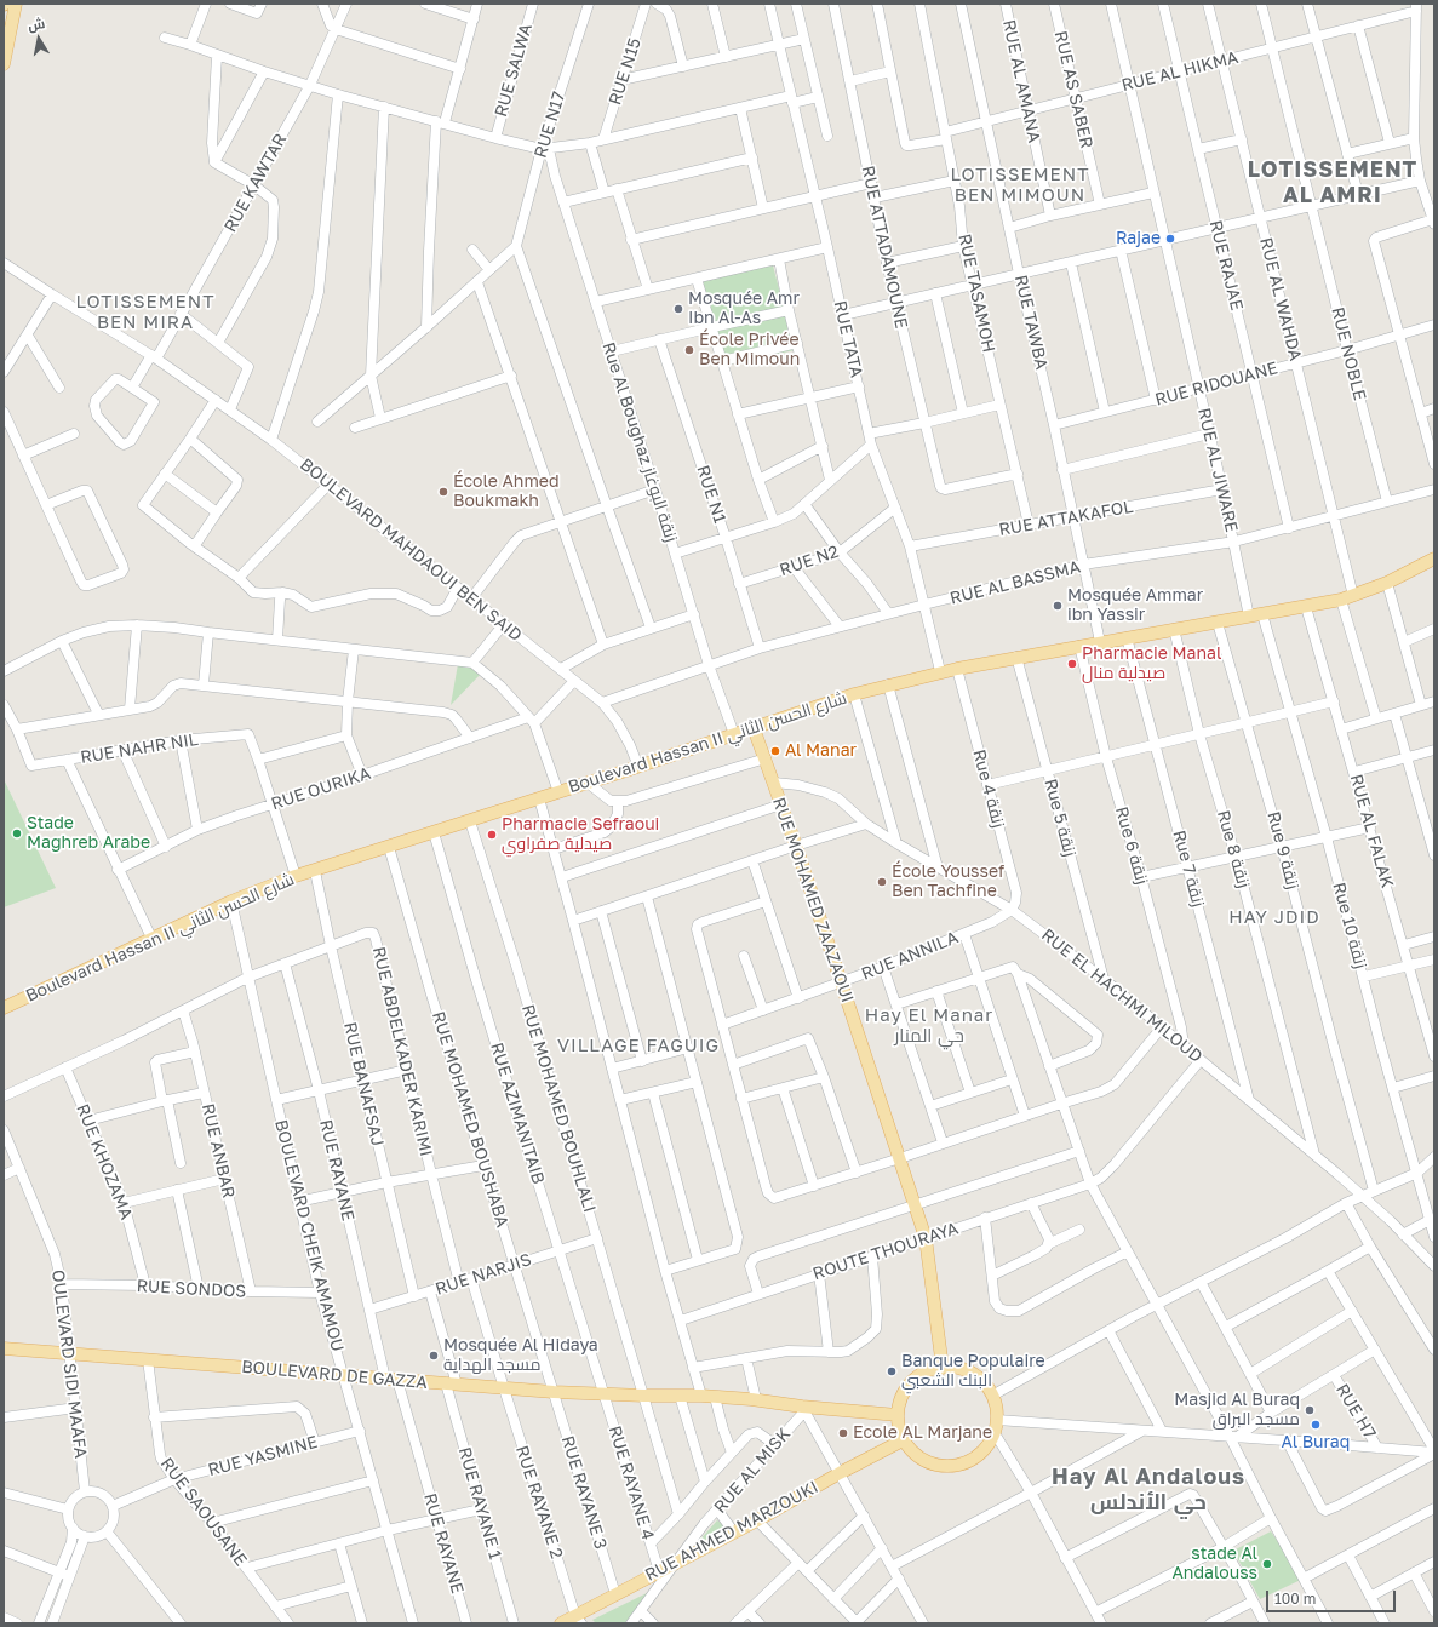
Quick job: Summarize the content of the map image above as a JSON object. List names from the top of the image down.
{
  "streets": {
    "main road": [
      "Boulevard Hassan II شارع الحسن الثاني",
      "RUE MOHAMED ZAAZAOUI",
      "BOULEVARD DE GAZZA",
      "RUE AHMED MARZOUKI"
    ],
    "street": [
      "RUE SALWA",
      "RUE N15",
      "RUE AL HIKMA",
      "RUE AL AMANA",
      "RUE AS SABER",
      "RUE N17",
      "RUE KAWTAR",
      "RUE ATTADAMOUNE",
      "RUE RAJAE",
      "RUE TASAMOH",
      "RUE AL WAHDA",
      "RUE TAWBA",
      "RUE TATA",
      "RUE NOBLE",
      "RUE RIDOUANE",
      "Rue Al Boughaz زنقة البوغاز",
      "RUE AL JIWARE",
      "RUE N1",
      "RUE ATTAKAFOL",
      "BOULEVARD MAHDAOUI BEN SAID",
      "RUE N2",
      "RUE AL BASSMA",
      "RUE NAHR NIL",
      "RUE OURIKA",
      "Rue 4 زنقة",
      "Rue 5 زنقة",
      "RUE AL FALAK",
      "Rue 6 زنقة",
      "Rue 8 زنقة",
      "Rue 9 زنقة",
      "Rue 7 زنقة",
      "Rue 10 زنقة",
      "RUE ANNILA",
      "RUE EL HACHMI MILOUD",
      "RUE ABDELKADER KARIMI",
      "RUE BANAFSAJ",
      "RUE MOHAMED BOUHLALI",
      "RUE AZIMANITAIB",
      "RUE MOHAMED BOUSHABA",
      "RUE ANBAR",
      "RUE KHOZAMA",
      "RUE RAYANE",
      "BOULEVARD CHEIK AMAMOU",
      "ROUTE THOURAYA",
      "RUE NARJIS",
      "RUE SONDOS",
      "OULEVARD SIDI MAAFA",
      "RUE H7",
      "RUE YASMINE",
      "RUE AL MISK",
      "RUE RAYANE 4",
      "RUE RAYANE 3",
      "RUE RAYANE 2",
      "RUE RAYANE 1",
      "RUE SAOUSANE"
    ]
  },
  "crossings": [
    ["RUE AL HIKMA", "RUE AL AMANA"],
    ["RUE AL HIKMA", "RUE AS SABER"],
    ["RUE AL HIKMA", "RUE RAJAE"],
    ["RUE AL HIKMA", "RUE TASAMOH"],
    ["RUE AL HIKMA", "RUE AL WAHDA"],
    ["RUE AL HIKMA", "RUE TAWBA"],
    ["RUE AL HIKMA", "RUE NOBLE"],
    ["RUE AL HIKMA", "RUE AL JIWARE"],
    ["RUE N17", "Rue Al Boughaz زنقة البوغاز"],
    ["RUE KAWTAR", "BOULEVARD MAHDAOUI BEN SAID"],
    ["RUE ATTADAMOUNE", "RUE TASAMOH"],
    ["RUE RAJAE", "RUE RIDOUANE"],
    ["RUE RAJAE", "RUE AL BASSMA"],
    ["RUE TASAMOH", "RUE ATTAKAFOL"],
    ["RUE AL WAHDA", "RUE RIDOUANE"],
    ["RUE AL WAHDA", "RUE AL BASSMA"],
    ["RUE AL WAHDA", "Boulevard Hassan II شارع الحسن الثاني"],
    ["RUE TAWBA", "RUE RIDOUANE"],
    ["RUE TAWBA", "RUE ATTAKAFOL"],
    ["RUE TAWBA", "RUE AL BASSMA"],
    ["RUE TAWBA", "Boulevard Hassan II شارع الحسن الثاني"],
    ["RUE TATA", "RUE ATTAKAFOL"],
    ["RUE TATA", "RUE N2"],
    ["RUE TATA", "RUE AL BASSMA"],
    ["RUE TATA", "Boulevard Hassan II شارع الحسن الثاني"],
    ["RUE NOBLE", "RUE RIDOUANE"],
    ["RUE NOBLE", "RUE AL BASSMA"],
    ["RUE RIDOUANE", "RUE AL JIWARE"],
    ["Rue Al Boughaz زنقة البوغاز", "RUE AL BASSMA"],
    ["Rue Al Boughaz زنقة البوغاز", "Boulevard Hassan II شارع الحسن الثاني"],
    ["RUE AL JIWARE", "RUE ATTAKAFOL"],
    ["RUE AL JIWARE", "RUE AL BASSMA"],
    ["RUE AL JIWARE", "Boulevard Hassan II شارع الحسن الثاني"],
    ["RUE N1", "RUE N2"],
    ["RUE N1", "RUE AL BASSMA"],
    ["BOULEVARD MAHDAOUI BEN SAID", "RUE AL BASSMA"],
    ["BOULEVARD MAHDAOUI BEN SAID", "Boulevard Hassan II شارع الحسن الثاني"],
    ["BOULEVARD MAHDAOUI BEN SAID", "RUE OURIKA"],
    ["Boulevard Hassan II شارع الحسن الثاني", "Rue 4 زنقة"],
    ["Boulevard Hassan II شارع الحسن الثاني", "Rue 5 زنقة"],
    ["Boulevard Hassan II شارع الحسن الثاني", "RUE AL FALAK"],
    ["Boulevard Hassan II شارع الحسن الثاني", "Rue 6 زنقة"],
    ["Boulevard Hassan II شارع الحسن الثاني", "Rue 8 زنقة"],
    ["Boulevard Hassan II شارع الحسن الثاني", "Rue 9 زنقة"],
    ["Boulevard Hassan II شارع الحسن الثاني", "Rue 7 زنقة"],
    ["Boulevard Hassan II شارع الحسن الثاني", "RUE MOHAMED ZAAZAOUI"],
    ["Boulevard Hassan II شارع الحسن الثاني", "Rue 10 زنقة"],
    ["Boulevard Hassan II شارع الحسن الثاني", "RUE BANAFSAJ"],
    ["Boulevard Hassan II شارع الحسن الثاني", "RUE MOHAMED BOUHLALI"],
    ["Boulevard Hassan II شارع الحسن الثاني", "RUE AZIMANITAIB"],
    ["Boulevard Hassan II شارع الحسن الثاني", "RUE MOHAMED BOUSHABA"],
    ["Boulevard Hassan II شارع الحسن الثاني", "BOULEVARD CHEIK AMAMOU"],
    ["Rue 4 زنقة", "RUE ANNILA"],
    ["Rue 4 زنقة", "RUE EL HACHMI MILOUD"],
    ["Rue 5 زنقة", "RUE EL HACHMI MILOUD"],
    ["Rue 6 زنقة", "RUE EL HACHMI MILOUD"],
    ["Rue 8 زنقة", "RUE EL HACHMI MILOUD"],
    ["Rue 7 زنقة", "RUE EL HACHMI MILOUD"],
    ["RUE MOHAMED ZAAZAOUI", "RUE ANNILA"],
    ["RUE MOHAMED ZAAZAOUI", "RUE EL HACHMI MILOUD"],
    ["RUE MOHAMED ZAAZAOUI", "ROUTE THOURAYA"],
    ["RUE MOHAMED ZAAZAOUI", "BOULEVARD DE GAZZA"],
    ["RUE MOHAMED ZAAZAOUI", "RUE AHMED MARZOUKI"],
    ["RUE ANNILA", "RUE EL HACHMI MILOUD"],
    ["RUE EL HACHMI MILOUD", "ROUTE THOURAYA"],
    ["RUE ABDELKADER KARIMI", "RUE BANAFSAJ"],
    ["RUE ABDELKADER KARIMI", "RUE ANBAR"],
    ["RUE ABDELKADER KARIMI", "RUE KHOZAMA"],
    ["RUE ABDELKADER KARIMI", "RUE RAYANE"],
    ["RUE ABDELKADER KARIMI", "BOULEVARD CHEIK AMAMOU"],
    ["RUE ABDELKADER KARIMI", "RUE NARJIS"],
    ["RUE BANAFSAJ", "RUE NARJIS"],
    ["RUE MOHAMED BOUHLALI", "RUE NARJIS"],
    ["RUE MOHAMED BOUHLALI", "BOULEVARD DE GAZZA"],
    ["RUE AZIMANITAIB", "RUE NARJIS"],
    ["RUE AZIMANITAIB", "BOULEVARD DE GAZZA"],
    ["RUE AZIMANITAIB", "RUE RAYANE 4"],
    ["RUE MOHAMED BOUSHABA", "RUE NARJIS"],
    ["RUE MOHAMED BOUSHABA", "BOULEVARD DE GAZZA"],
    ["RUE MOHAMED BOUSHABA", "RUE RAYANE 3"],
    ["RUE ANBAR", "RUE SONDOS"],
    ["RUE KHOZAMA", "RUE SONDOS"],
    ["RUE RAYANE", "RUE NARJIS"],
    ["RUE RAYANE", "BOULEVARD DE GAZZA"],
    ["BOULEVARD CHEIK AMAMOU", "RUE SONDOS"],
    ["BOULEVARD CHEIK AMAMOU", "BOULEVARD DE GAZZA"],
    ["BOULEVARD CHEIK AMAMOU", "RUE YASMINE"],
    ["RUE NARJIS", "RUE RAYANE 2"],
    ["RUE NARJIS", "RUE RAYANE 1"],
    ["RUE SONDOS", "OULEVARD SIDI MAAFA"],
    ["OULEVARD SIDI MAAFA", "BOULEVARD DE GAZZA"],
    ["OULEVARD SIDI MAAFA", "RUE YASMINE"],
    ["BOULEVARD DE GAZZA", "RUE AL MISK"],
    ["BOULEVARD DE GAZZA", "RUE RAYANE 4"],
    ["BOULEVARD DE GAZZA", "RUE RAYANE 3"],
    ["BOULEVARD DE GAZZA", "RUE RAYANE 2"],
    ["BOULEVARD DE GAZZA", "RUE RAYANE 1"],
    ["BOULEVARD DE GAZZA", "RUE SAOUSANE"],
    ["BOULEVARD DE GAZZA", "RUE AHMED MARZOUKI"],
    ["RUE YASMINE", "RUE SAOUSANE"],
    ["RUE AL MISK", "RUE AHMED MARZOUKI"],
    ["RUE RAYANE 4", "RUE AHMED MARZOUKI"],
    ["RUE RAYANE 3", "RUE AHMED MARZOUKI"],
    ["RUE RAYANE 2", "RUE AHMED MARZOUKI"]
  ],
  "districts": [
    "LOTISSEMENT AL AMRI",
    "LOTISSEMENT BEN MIMOUN",
    "LOTISSEMENT BEN MIRA",
    "HAY JDID",
    "Hay El Manar حي المنار",
    "VILLAGE FAGUIG",
    "Hay Al Andalous حي الأندلس"
  ],
  "places": [
    "Rajae",
    "Mosquée Amr Ibn Al-As",
    "École Privée Ben Mimoun",
    "École Ahmed Boukmakh",
    "Mosquée Ammar ibn Yassir",
    "Pharmacie Manal صيدلية منال",
    "Al Manar",
    "Stade Maghreb Arabe",
    "Pharmacie Sefraoui صيدلية صفراوي",
    "École Youssef Ben Tachfine",
    "Mosquée Al Hidaya مسجد الهداية",
    "Banque Populaire البنك الشعبي",
    "Masjid Al Buraq مسجد البراق",
    "Al Buraq",
    "Ecole AL Marjane",
    "stade Al Andalouss"
  ],
  "scale_bar": "100 m",
  "north": "top"
}
